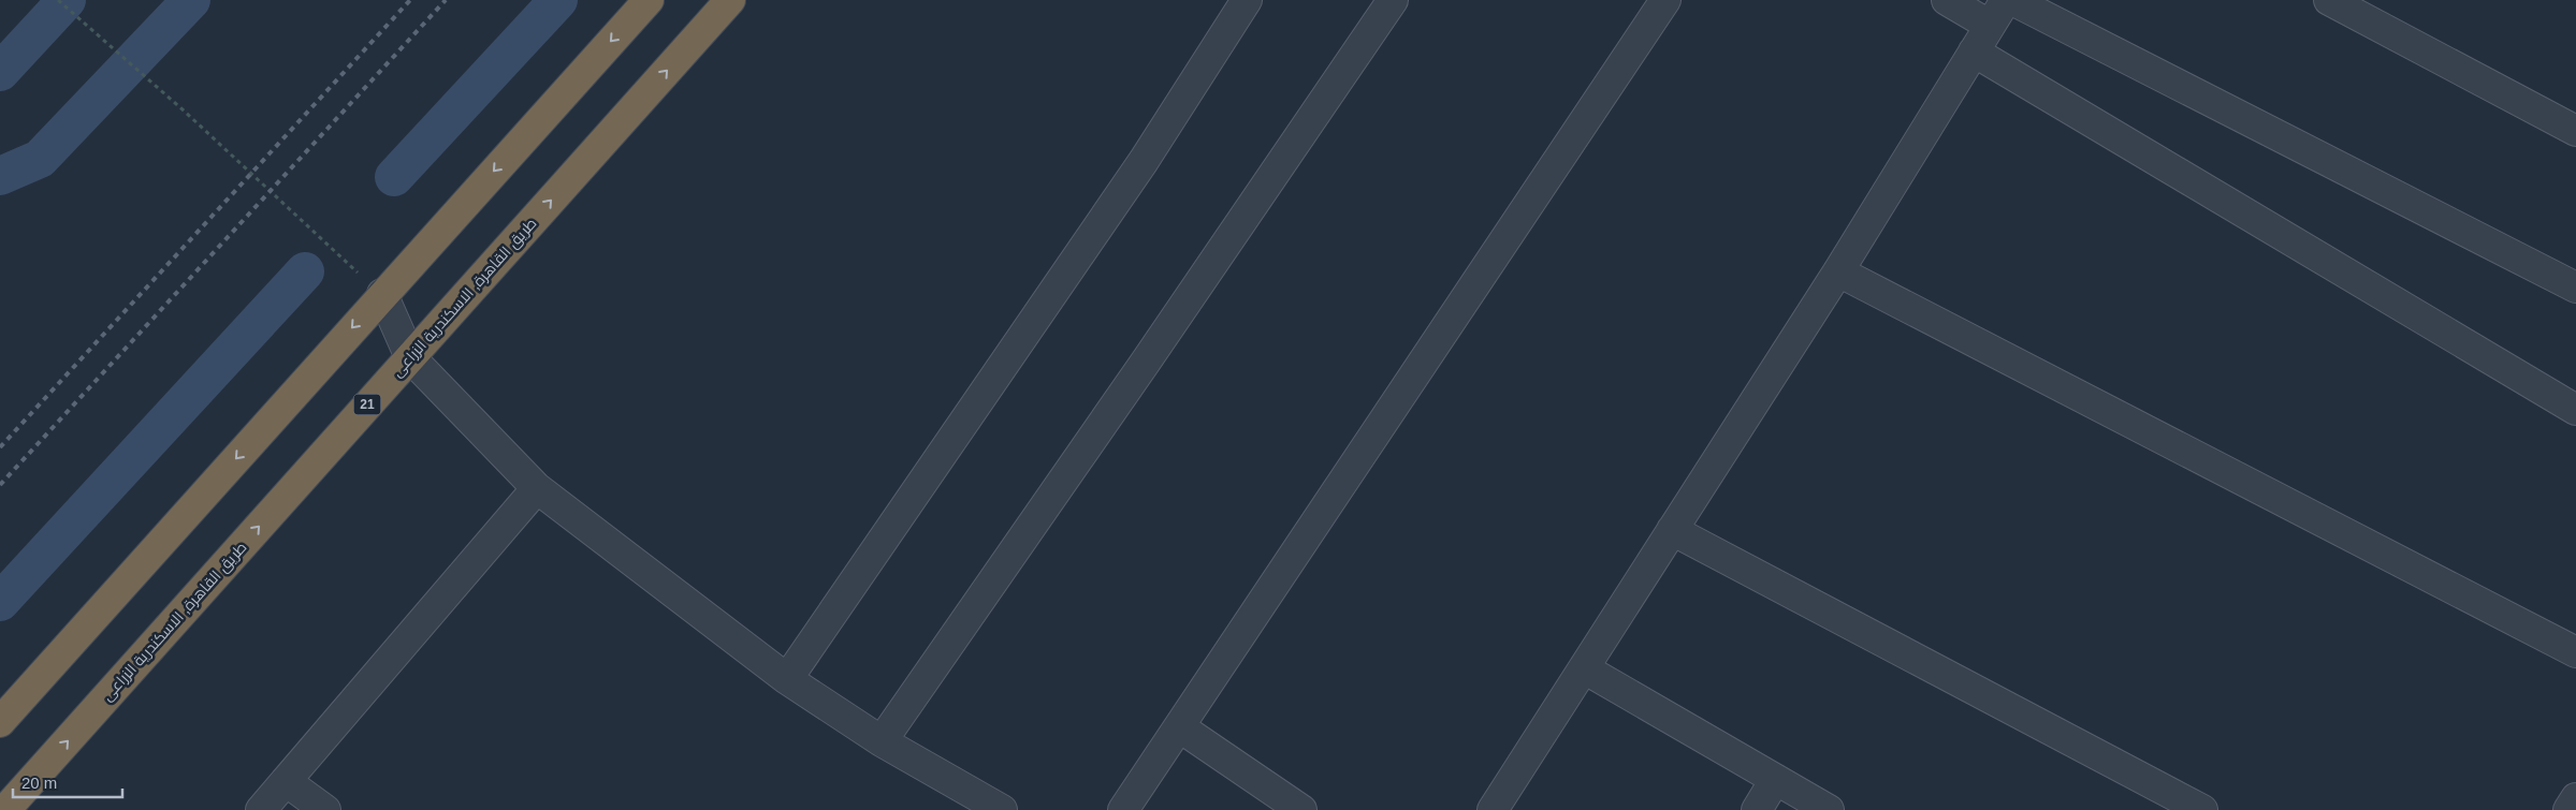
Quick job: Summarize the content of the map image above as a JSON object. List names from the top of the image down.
{
  "streets": {
    "highway": ["طريق القاهرة, الاسكندرية الزراعى", "21"]
  },
  "scale_bar": "20 m"
}
